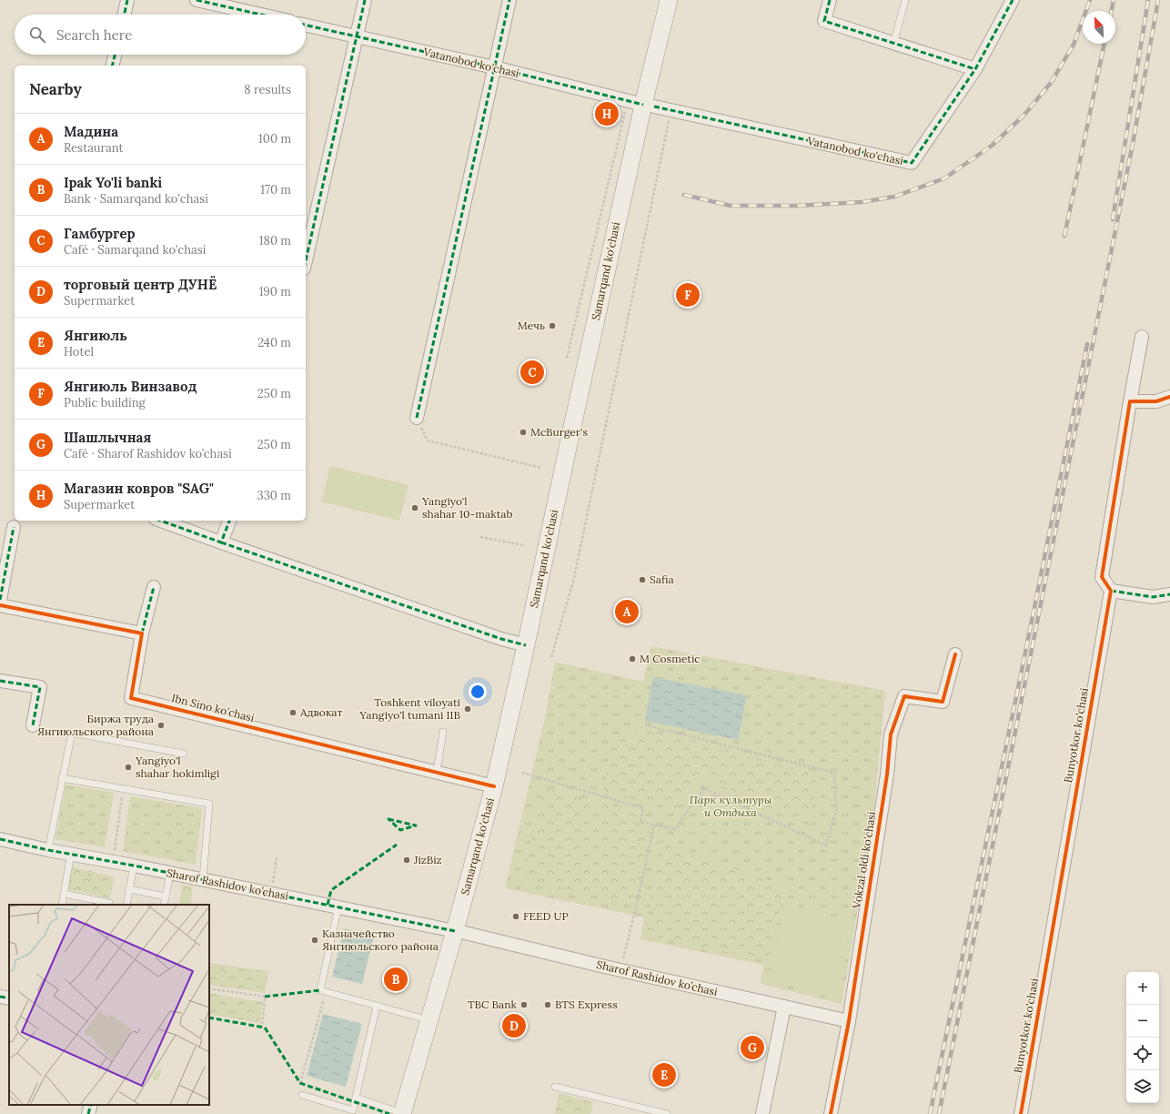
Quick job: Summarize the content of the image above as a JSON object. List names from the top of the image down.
{
  "streets": {
    "main road": ["Samarqand ko'chasi"],
    "street": [
      "Vatanobod ko'chasi",
      "Ibn Sino ko'chasi",
      "Bunyotkor ko'chasi",
      "Vokzal oldi ko'chasi",
      "Sharof Rashidov ko’chasi"
    ]
  },
  "crossings": [
    ["Vatanobod ko'chasi", "Samarqand ko'chasi"],
    ["Samarqand ko'chasi", "Ibn Sino ko'chasi"],
    ["Samarqand ko'chasi", "Sharof Rashidov ko’chasi"],
    ["Vokzal oldi ko'chasi", "Sharof Rashidov ko’chasi"]
  ],
  "parks": ["Парк культуры и Отдыха"],
  "places": [
    "Мечь",
    "McBurger's",
    "Yangiyo'l shahar 10-maktab",
    "Safia",
    "M Cosmetic",
    "Toshkent viloyati Yangiyo'l tumani IIB",
    "Адвокат",
    "Биржа труда Янгиюльского района",
    "Yangiyo'l shahar hokimligi",
    "JizBiz",
    "FEED UP",
    "Казначейство Янгиюльского района",
    "TBC Bank",
    "BTS Express"
  ],
  "north": "top left",
  "page": {
    "search": "Search here",
    "heading": ["Nearby", "8 results"],
    "pins": [
      "H",
      "F",
      "C",
      "A",
      "B",
      "D",
      "G",
      "E"
    ],
    "list": [
      {
        "mark": "A",
        "name": "Мадина",
        "note": "Restaurant",
        "value": "100 m"
      },
      {
        "mark": "B",
        "name": "Ipak Yo'li banki",
        "note": "Bank · Samarqand ko'chasi",
        "value": "170 m"
      },
      {
        "mark": "C",
        "name": "Гамбургер",
        "note": "Café · Samarqand ko'chasi",
        "value": "180 m"
      },
      {
        "mark": "D",
        "name": "торговый центр ДУНЁ",
        "note": "Supermarket",
        "value": "190 m"
      },
      {
        "mark": "E",
        "name": "Янгиюль",
        "note": "Hotel",
        "value": "240 m"
      },
      {
        "mark": "F",
        "name": "Янгиюль Винзавод",
        "note": "Public building",
        "value": "250 m"
      },
      {
        "mark": "G",
        "name": "Шашлычная",
        "note": "Café · Sharof Rashidov ko’chasi",
        "value": "250 m"
      },
      {
        "mark": "H",
        "name": "Магазин ковров \"SAG\"",
        "note": "Supermarket",
        "value": "330 m"
      }
    ],
    "map_buttons": ["+", "−"]
  }
}
